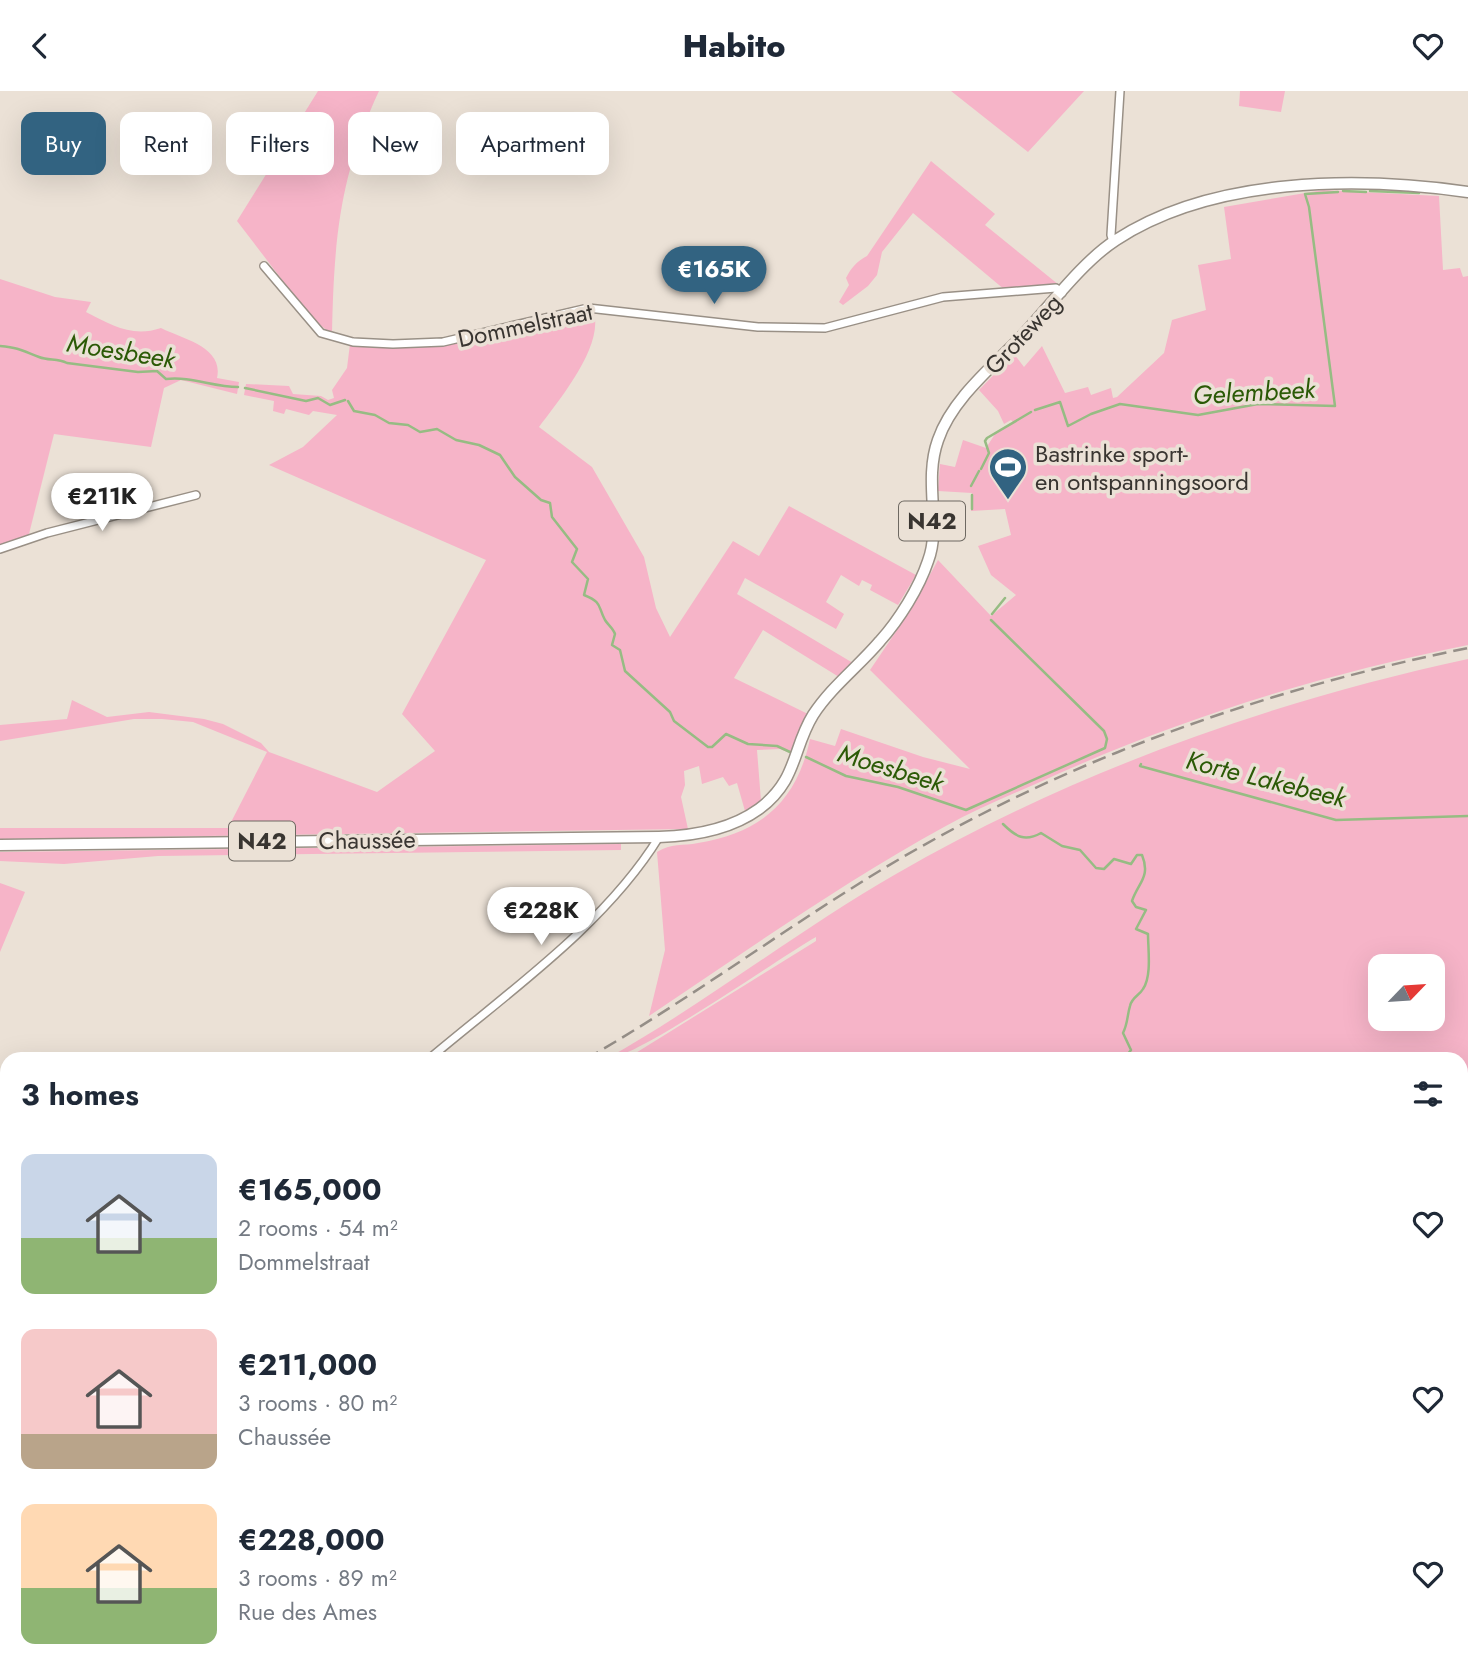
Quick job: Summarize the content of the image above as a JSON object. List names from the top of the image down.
{
  "streets": {
    "main road": ["Groteweg", "N42", "Chaussée"],
    "street": ["Dommelstraat"]
  },
  "crossings": [
    ["Dommelstraat", "Groteweg"],
    ["Groteweg", "Chaussée"]
  ],
  "water": ["Moesbeek", "Gelembeek", "Korte Lakebeek"],
  "places": {
    "sports": ["Bastrinke sport- en ontspanningsoord"]
  },
  "north": "top right",
  "page": {
    "header": "Habito",
    "chip": [
      "Buy",
      "Rent",
      "Filters",
      "New",
      "Apartment"
    ],
    "price": ["€165K", "€211K", "€228K"],
    "heading": "3 homes",
    "list": [
      {
        "name": "€165,000",
        "note": "2 rooms · 54 m² · Dommelstraat"
      },
      {
        "name": "€211,000",
        "note": "3 rooms · 80 m² · Chaussée"
      },
      {
        "name": "€228,000",
        "note": "3 rooms · 89 m² · Rue des Ames"
      }
    ]
  }
}
